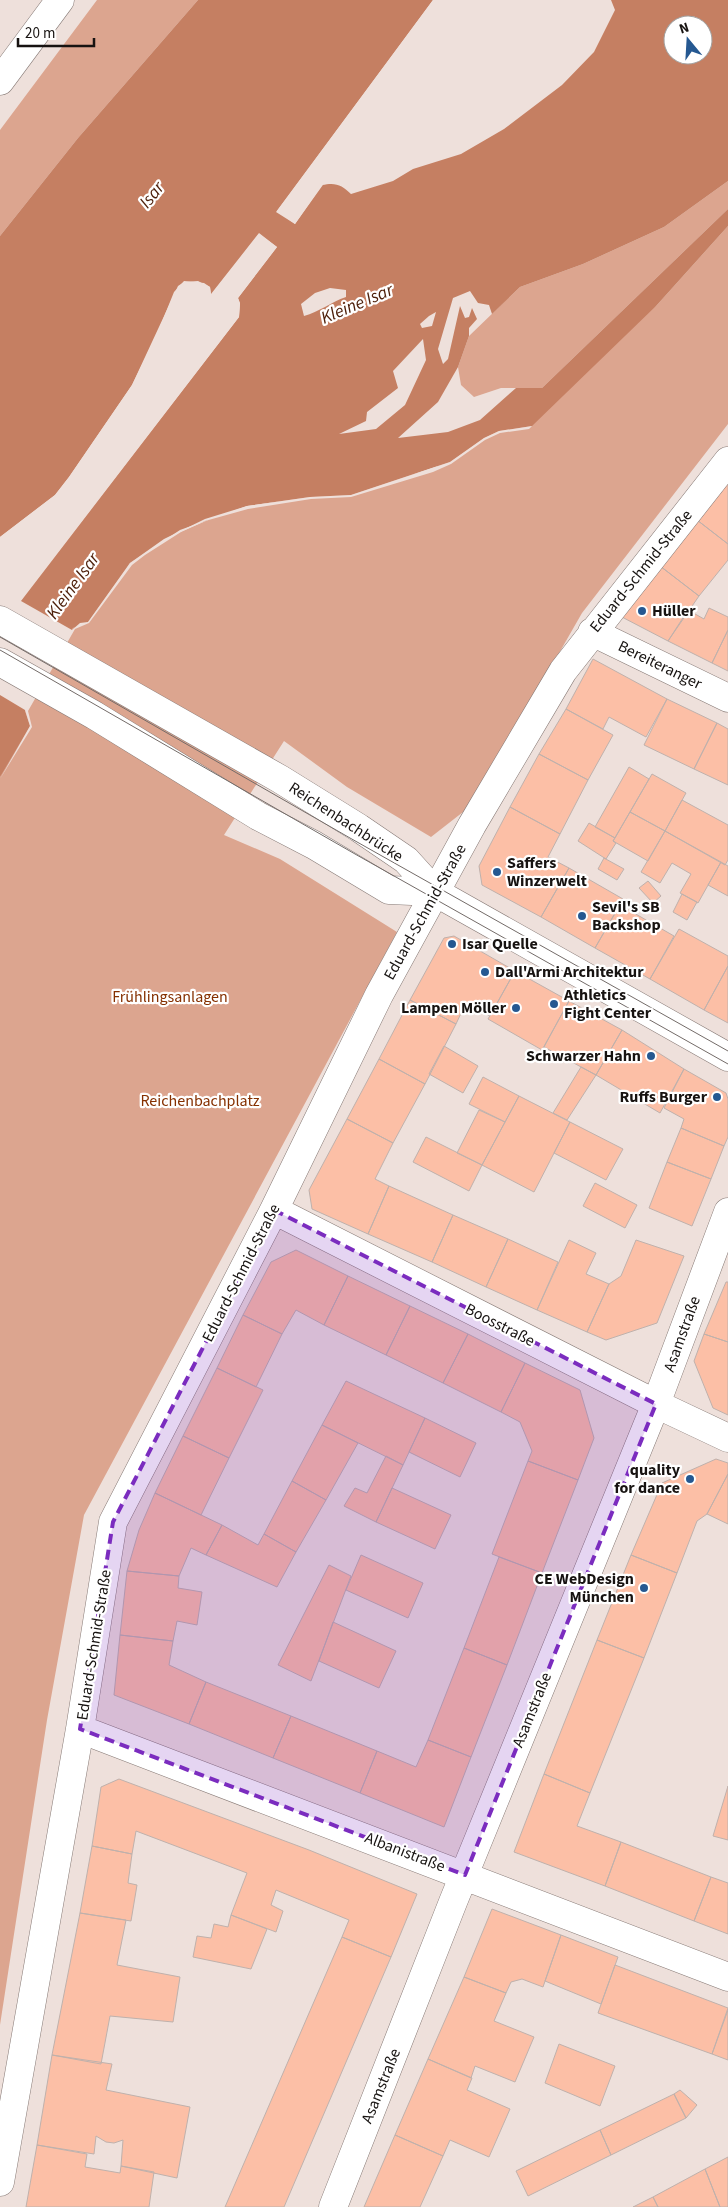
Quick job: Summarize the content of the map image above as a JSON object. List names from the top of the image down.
{
  "streets": {
    "street": [
      "Eduard-Schmid-Straße",
      "Bereiteranger",
      "Reichenbachbrücke",
      "Boosstraße",
      "Asamstraße",
      "Albanistraße"
    ]
  },
  "crossings": [
    ["Eduard-Schmid-Straße", "Bereiteranger"],
    ["Eduard-Schmid-Straße", "Reichenbachbrücke"],
    ["Eduard-Schmid-Straße", "Boosstraße"],
    ["Eduard-Schmid-Straße", "Albanistraße"],
    ["Boosstraße", "Asamstraße"],
    ["Asamstraße", "Albanistraße"]
  ],
  "water": ["Isar", "Kleine Isar"],
  "parks": ["Frühlingsanlagen", "Reichenbachplatz"],
  "places": [
    "Hüller",
    "Saffers Winzerwelt",
    "Sevil's SB Backshop",
    "Isar Quelle",
    "Dall'Armi Architektur",
    "Athletics Fight Center",
    "Lampen Möller",
    "Schwarzer Hahn",
    "Ruffs Burger",
    "quality for dance",
    "CE WebDesign München"
  ],
  "scale_bar": "20 m",
  "north": "top"
}
